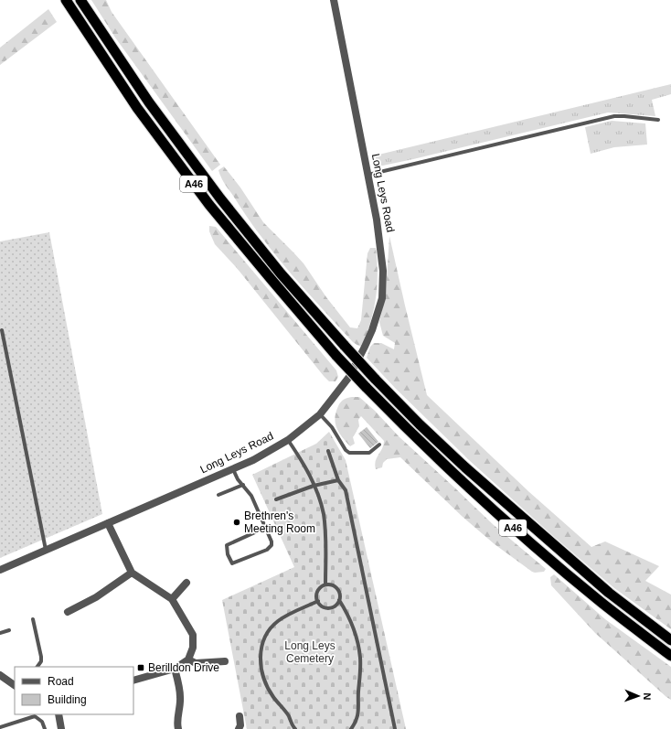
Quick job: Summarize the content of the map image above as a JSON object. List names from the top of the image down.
{
  "streets": {
    "highway": ["A46"],
    "street": ["Long Leys Road"]
  },
  "parks": ["Long Leys Cemetery"],
  "places": {
    "other": ["Brethren's Meeting Room"],
    "transit": ["Berilldon Drive"]
  },
  "legend": ["Road", "Building"],
  "north": "right"
}
